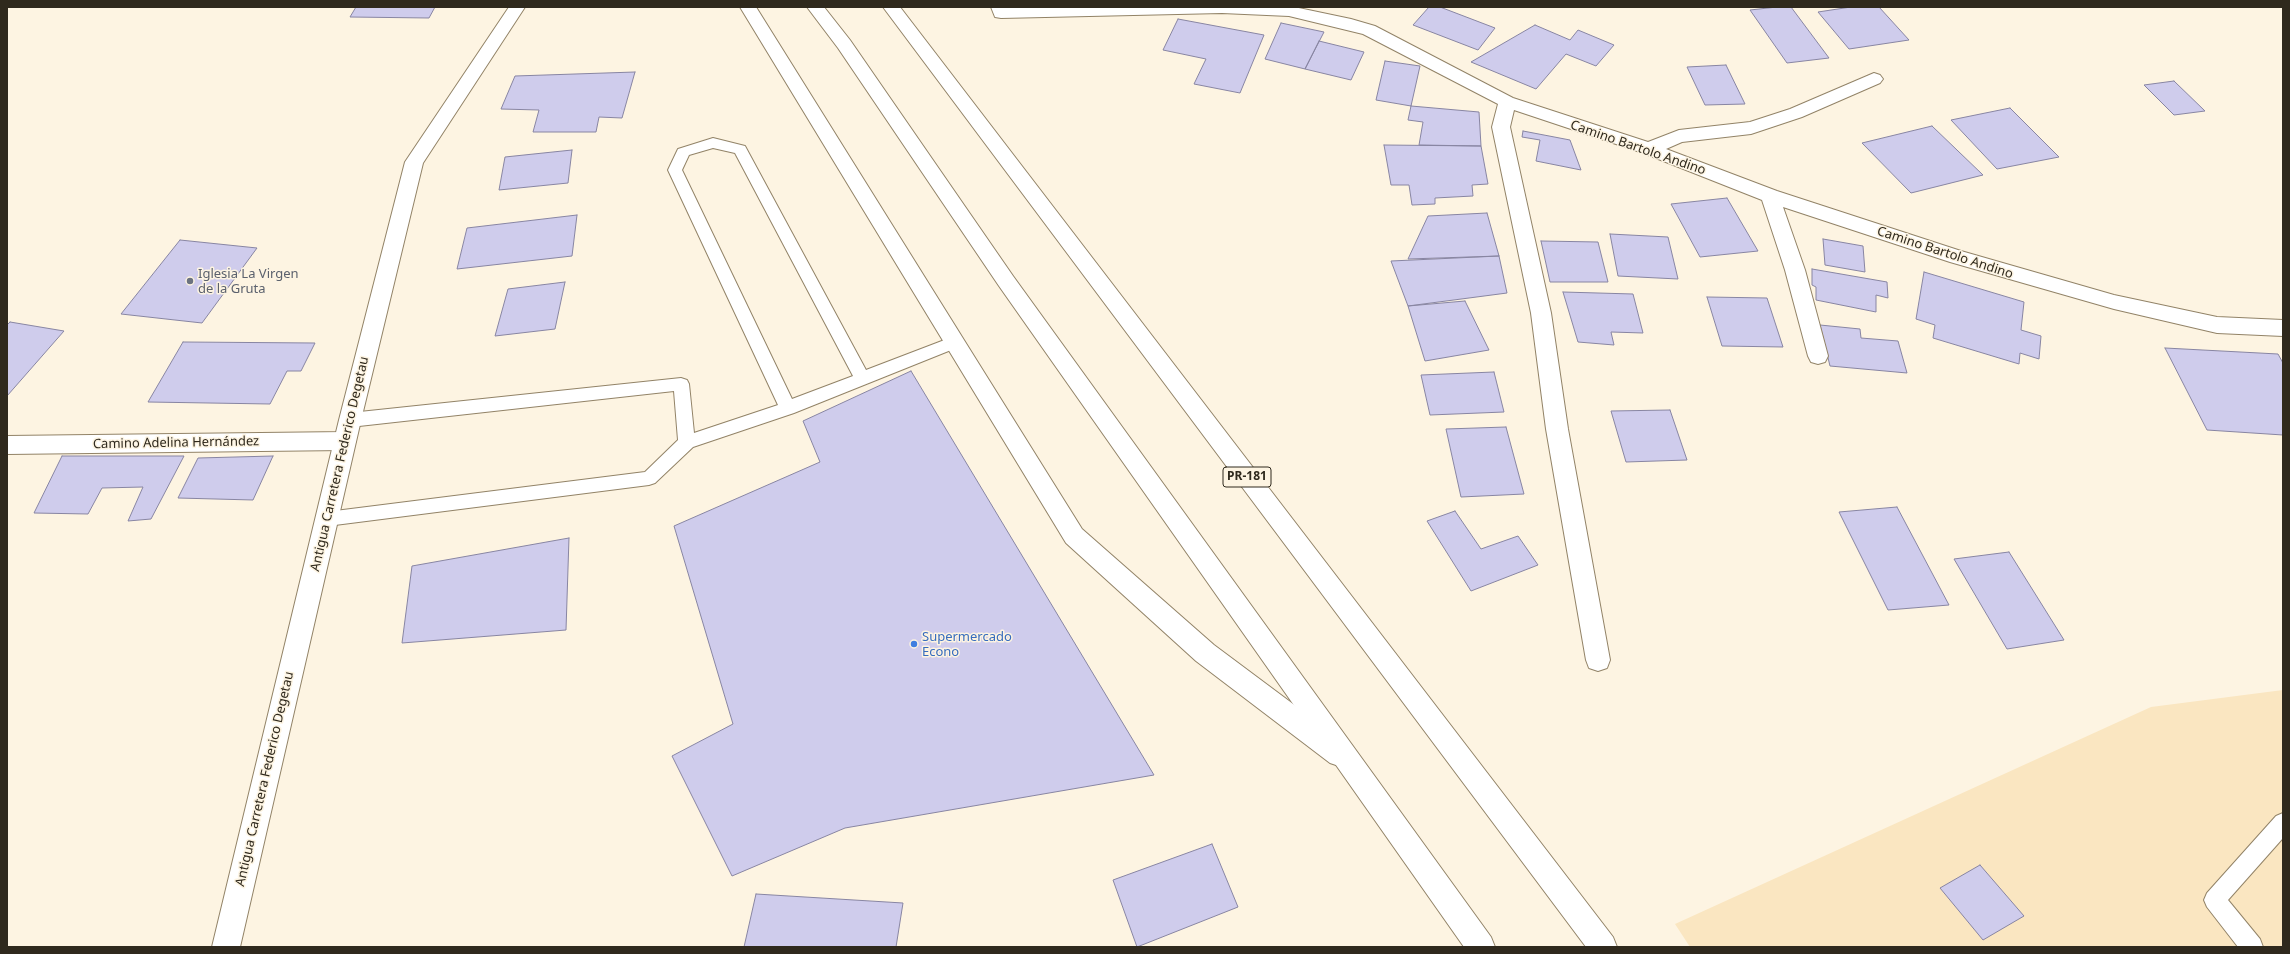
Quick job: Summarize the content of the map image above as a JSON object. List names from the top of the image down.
{
  "streets": {
    "street": [
      "Camino Bartolo Andino",
      "Camino Adelina Hernández",
      "Antigua Carretera Federico Degetau",
      "PR-181"
    ]
  },
  "crossings": [
    ["Camino Adelina Hernández", "Antigua Carretera Federico Degetau"]
  ],
  "places": ["Iglesia La Virgen de la Gruta", "Supermercado Econo"]
}
